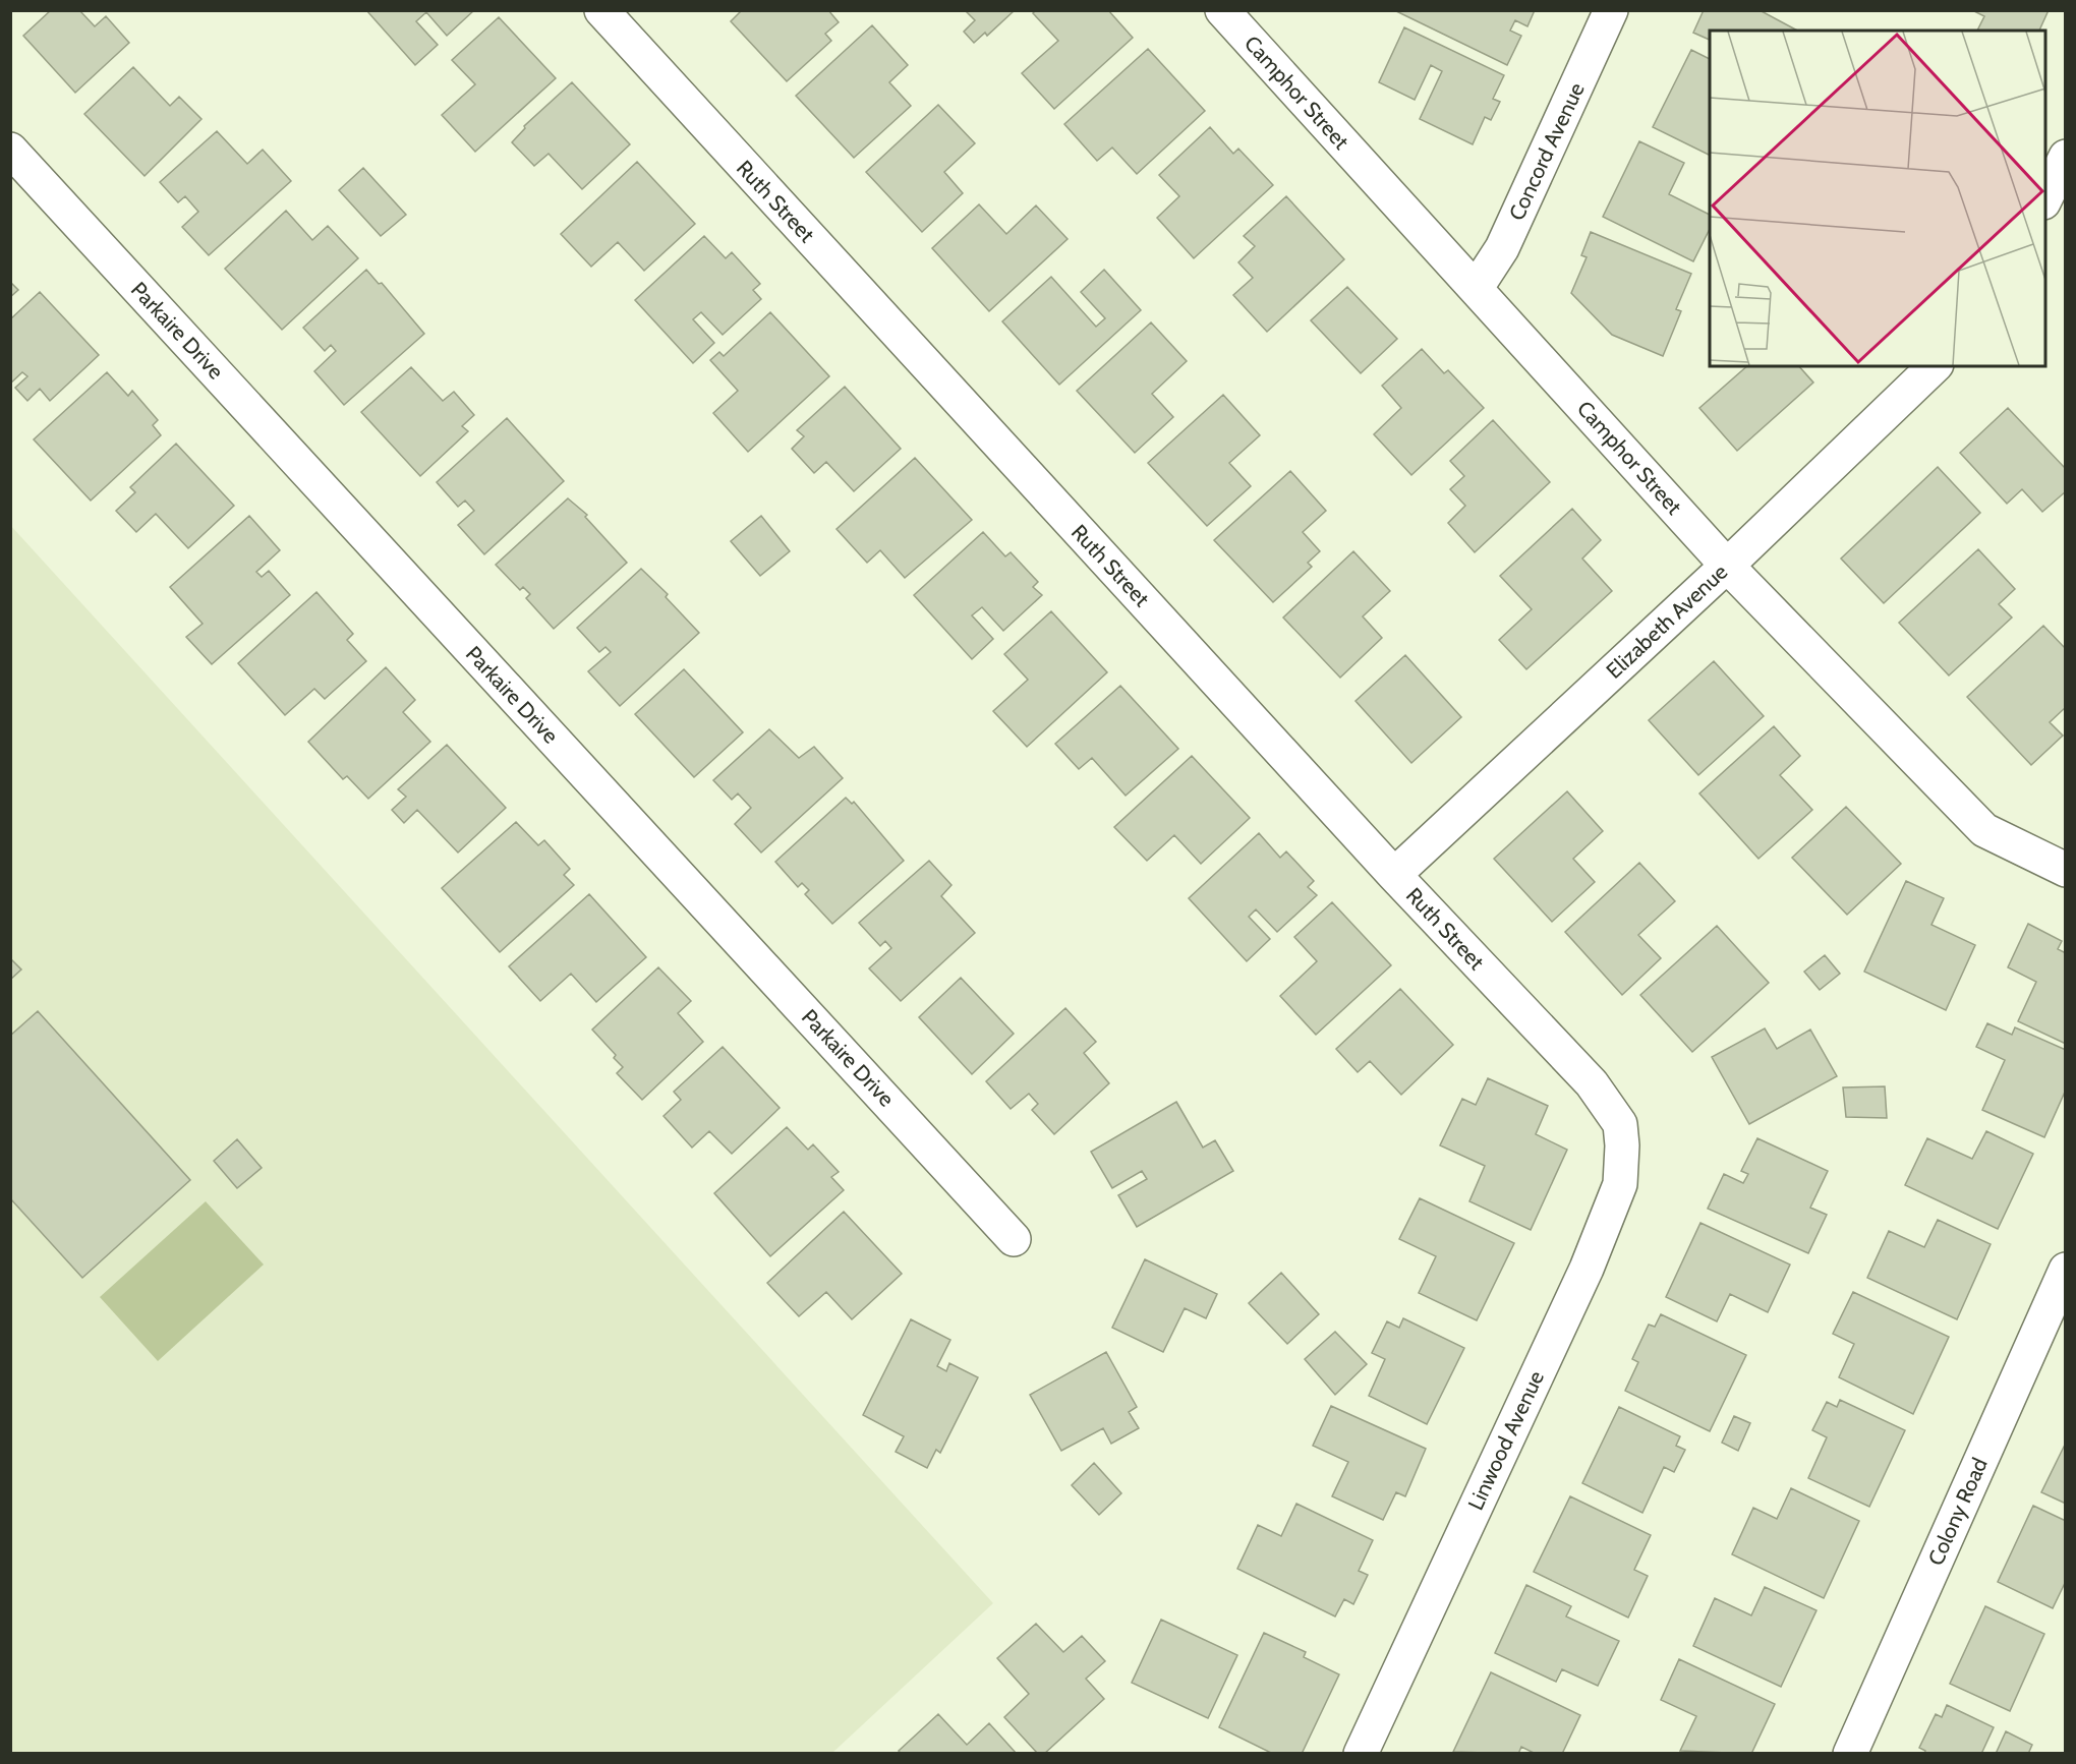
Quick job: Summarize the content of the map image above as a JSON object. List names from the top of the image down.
{
  "streets": {
    "street": [
      "Camphor Street",
      "Concord Avenue",
      "Ruth Street",
      "Parkaire Drive",
      "Elizabeth Avenue",
      "Linwood Avenue",
      "Colony Road"
    ]
  },
  "crossings": [
    ["Camphor Street", "Concord Avenue"],
    ["Camphor Street", "Elizabeth Avenue"],
    ["Ruth Street", "Elizabeth Avenue"],
    ["Ruth Street", "Linwood Avenue"]
  ]
}
